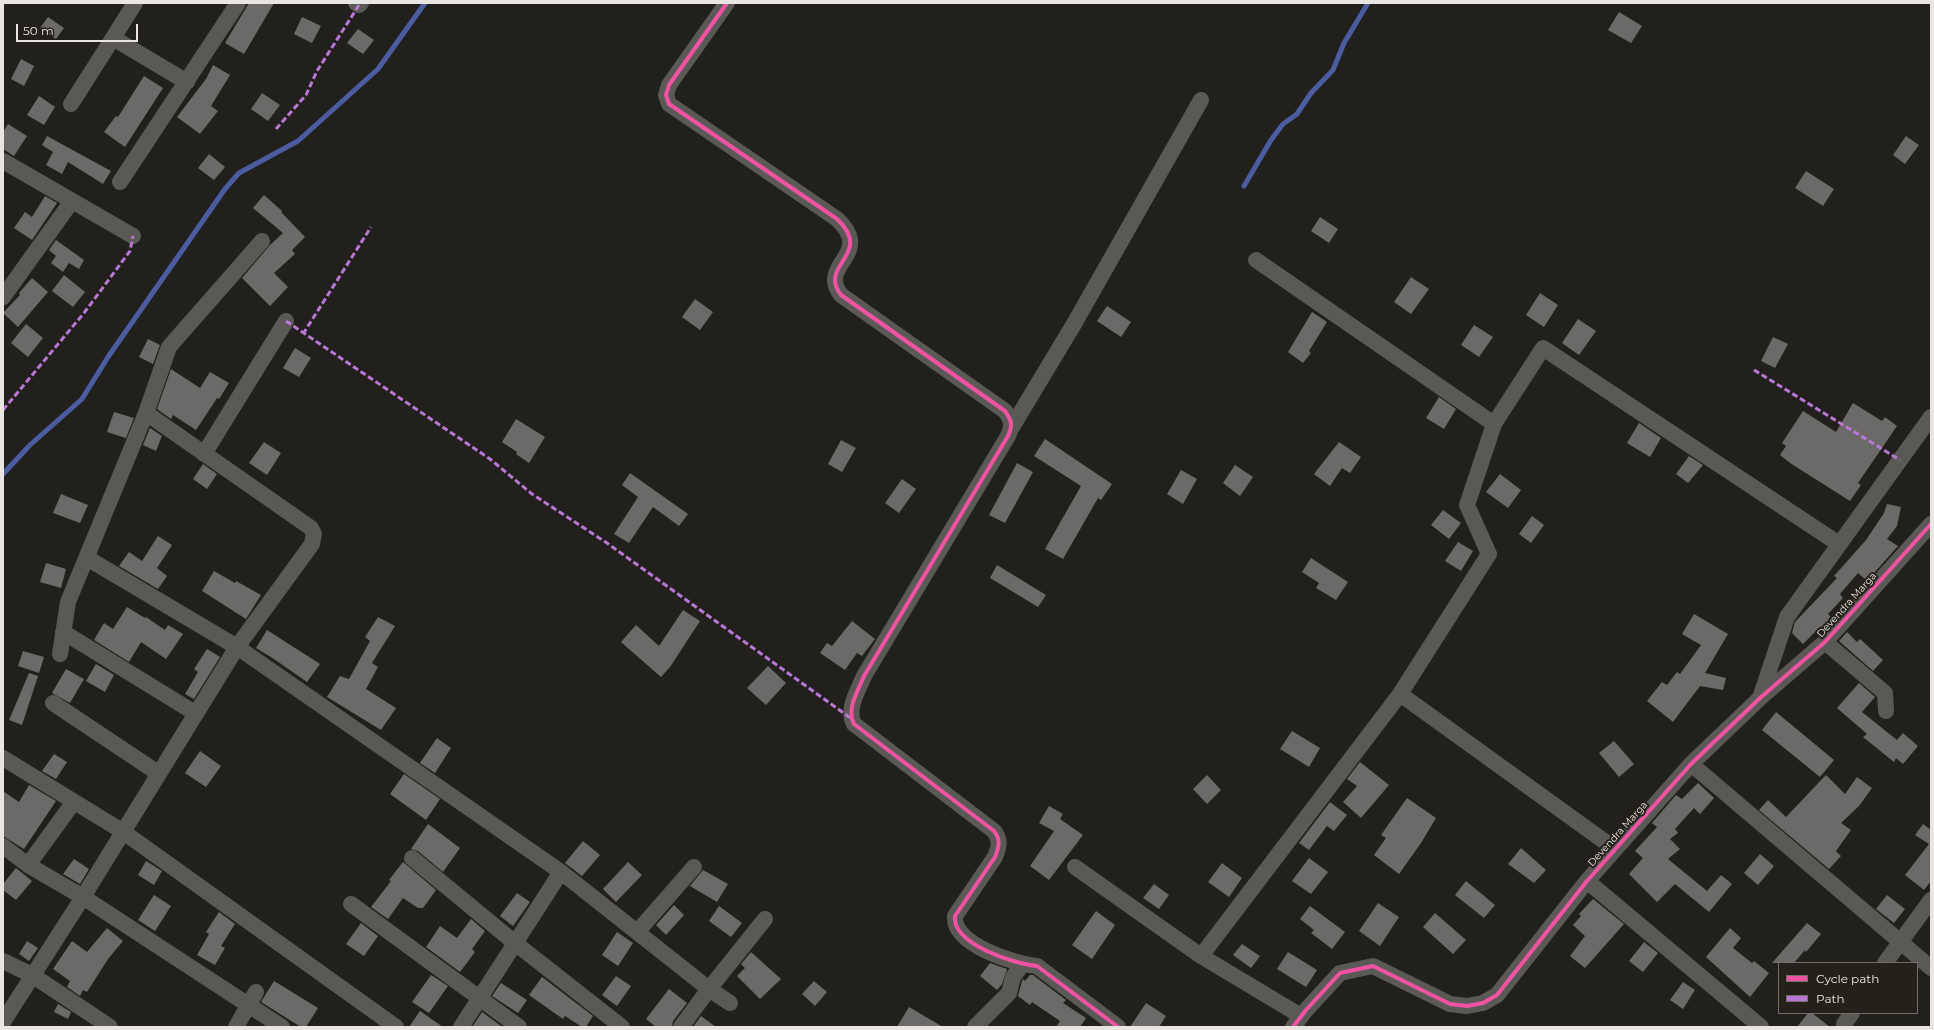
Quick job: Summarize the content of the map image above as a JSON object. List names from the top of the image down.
{
  "streets": {
    "street": ["Devendra Marga"]
  },
  "legend": ["Cycle path", "Path"],
  "scale_bar": "50 m"
}
